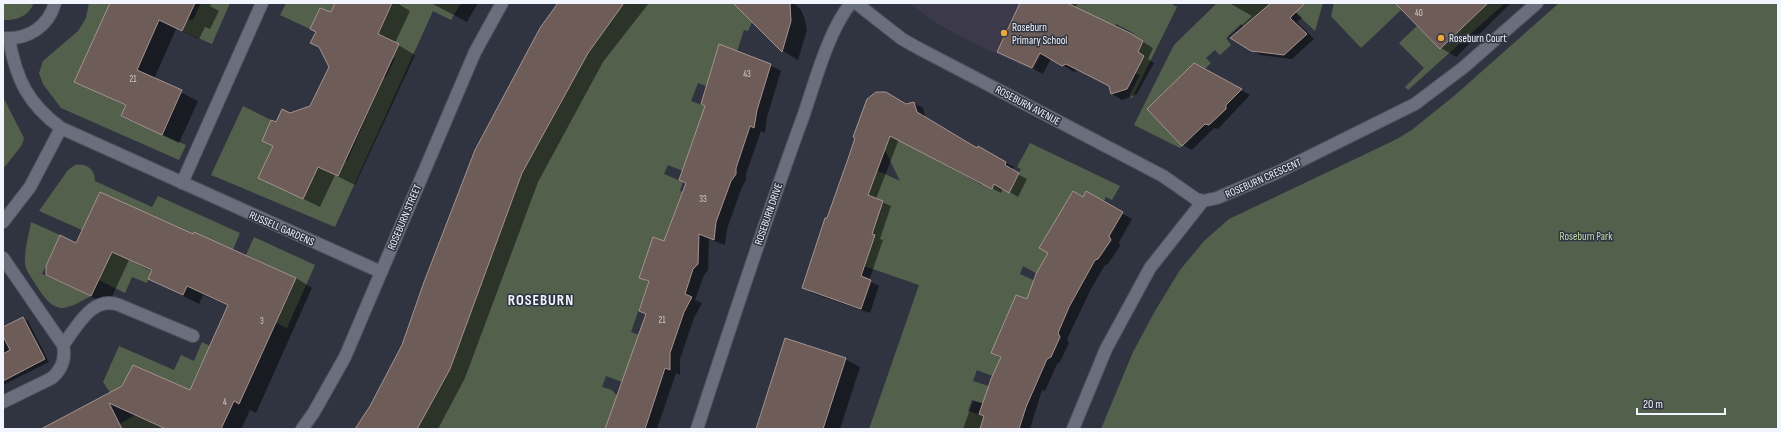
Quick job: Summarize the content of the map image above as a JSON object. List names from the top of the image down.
{
  "streets": {
    "street": [
      "ROSEBURN AVENUE",
      "ROSEBURN CRESCENT",
      "ROSEBURN DRIVE",
      "ROSEBURN STREET",
      "RUSSELL GARDENS"
    ]
  },
  "crossings": [
    ["ROSEBURN AVENUE", "ROSEBURN CRESCENT"],
    ["ROSEBURN STREET", "RUSSELL GARDENS"]
  ],
  "districts": ["ROSEBURN"],
  "parks": ["Roseburn Park"],
  "places": ["Roseburn Primary School", "Roseburn Court"],
  "house_numbers": [
    "40",
    "43",
    "21",
    "33",
    "21",
    "3",
    "4"
  ],
  "scale_bar": "20 m"
}
